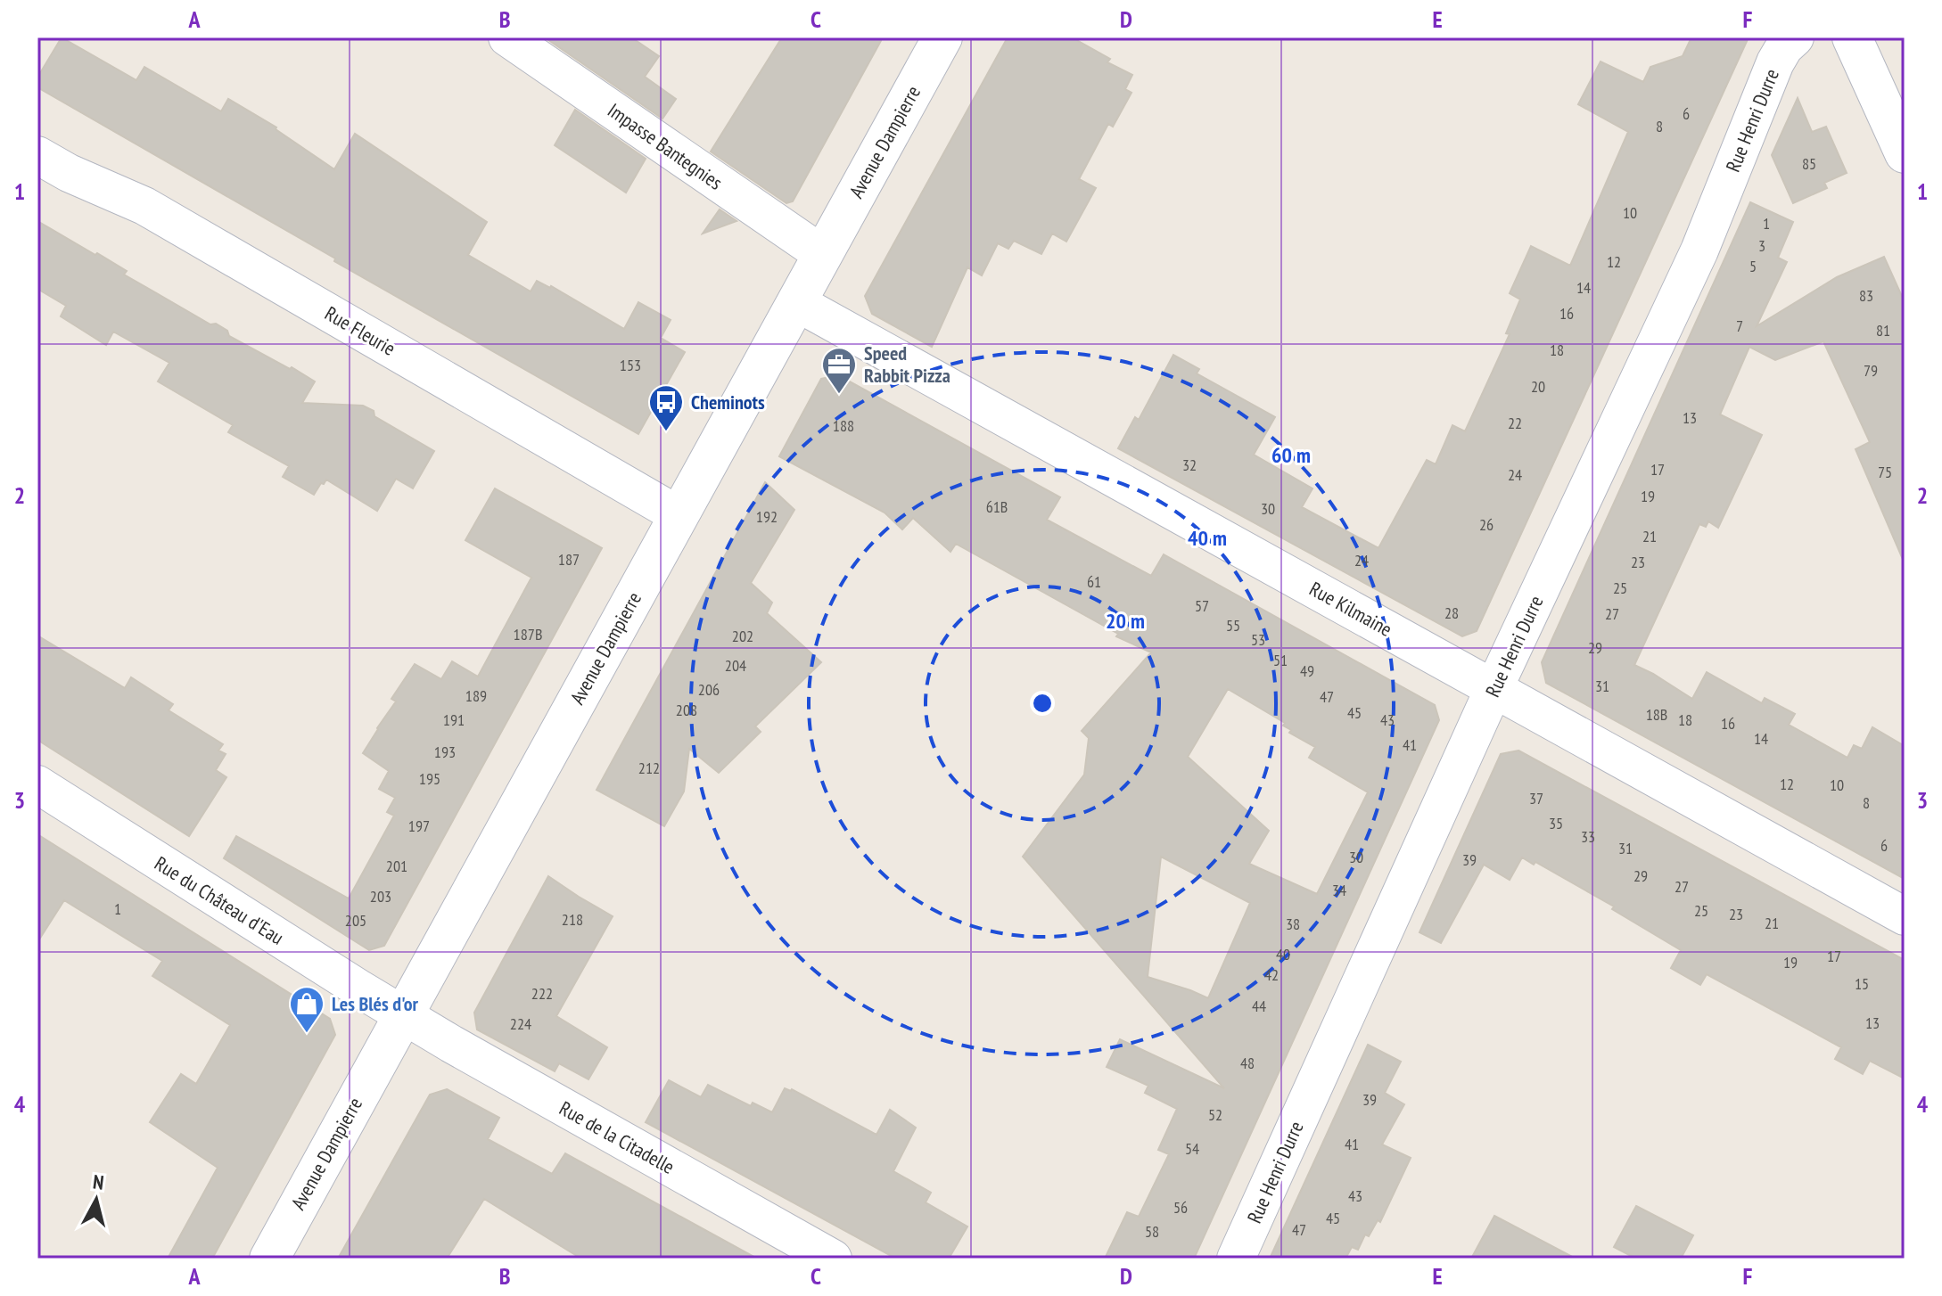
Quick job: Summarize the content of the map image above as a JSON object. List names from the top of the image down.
{
  "streets": {
    "main road": ["Avenue Dampierre"],
    "street": [
      "Rue Henri Durre",
      "Impasse Bantegnies",
      "Rue Fleurie",
      "Rue Kilmaine",
      "Rue du Château d'Eau",
      "Rue de la Citadelle"
    ]
  },
  "crossings": [
    ["Rue Henri Durre", "Rue Kilmaine"],
    ["Avenue Dampierre", "Impasse Bantegnies"],
    ["Avenue Dampierre", "Rue Fleurie"],
    ["Avenue Dampierre", "Rue Kilmaine"],
    ["Avenue Dampierre", "Rue du Château d'Eau"],
    ["Avenue Dampierre", "Rue de la Citadelle"],
    ["Rue du Château d'Eau", "Rue de la Citadelle"]
  ],
  "places": {
    "office": ["Speed Rabbit Pizza"],
    "bus stop": ["Cheminots"],
    "shop": ["Les Blés d'or"]
  },
  "house_numbers": [
    "6",
    "8",
    "85",
    "10",
    "1",
    "3",
    "12",
    "5",
    "14",
    "83",
    "16",
    "7",
    "81",
    "18",
    "153",
    "79",
    "20",
    "13",
    "22",
    "188",
    "32",
    "17",
    "75",
    "24",
    "19",
    "61B",
    "30",
    "192",
    "26",
    "21",
    "187",
    "24",
    "23",
    "61",
    "25",
    "57",
    "28",
    "27",
    "55",
    "187B",
    "202",
    "53",
    "29",
    "51",
    "204",
    "49",
    "31",
    "206",
    "189",
    "47",
    "208",
    "45",
    "18B",
    "191",
    "43",
    "18",
    "16",
    "14",
    "41",
    "193",
    "212",
    "195",
    "12",
    "10",
    "37",
    "8",
    "35",
    "197",
    "33",
    "6",
    "31",
    "30",
    "39",
    "201",
    "29",
    "27",
    "34",
    "203",
    "1",
    "25",
    "23",
    "218",
    "205",
    "21",
    "38",
    "40",
    "17",
    "19",
    "42",
    "15",
    "222",
    "44",
    "13",
    "224",
    "48",
    "39",
    "52",
    "41",
    "54",
    "43",
    "56",
    "45",
    "47",
    "58"
  ],
  "north": "top",
  "grid": {
    "columns": [
      "A",
      "B",
      "C",
      "D",
      "E",
      "F"
    ],
    "rows": [
      "1",
      "2",
      "3",
      "4"
    ]
  },
  "rings": ["60 m", "40 m", "20 m"]
}
